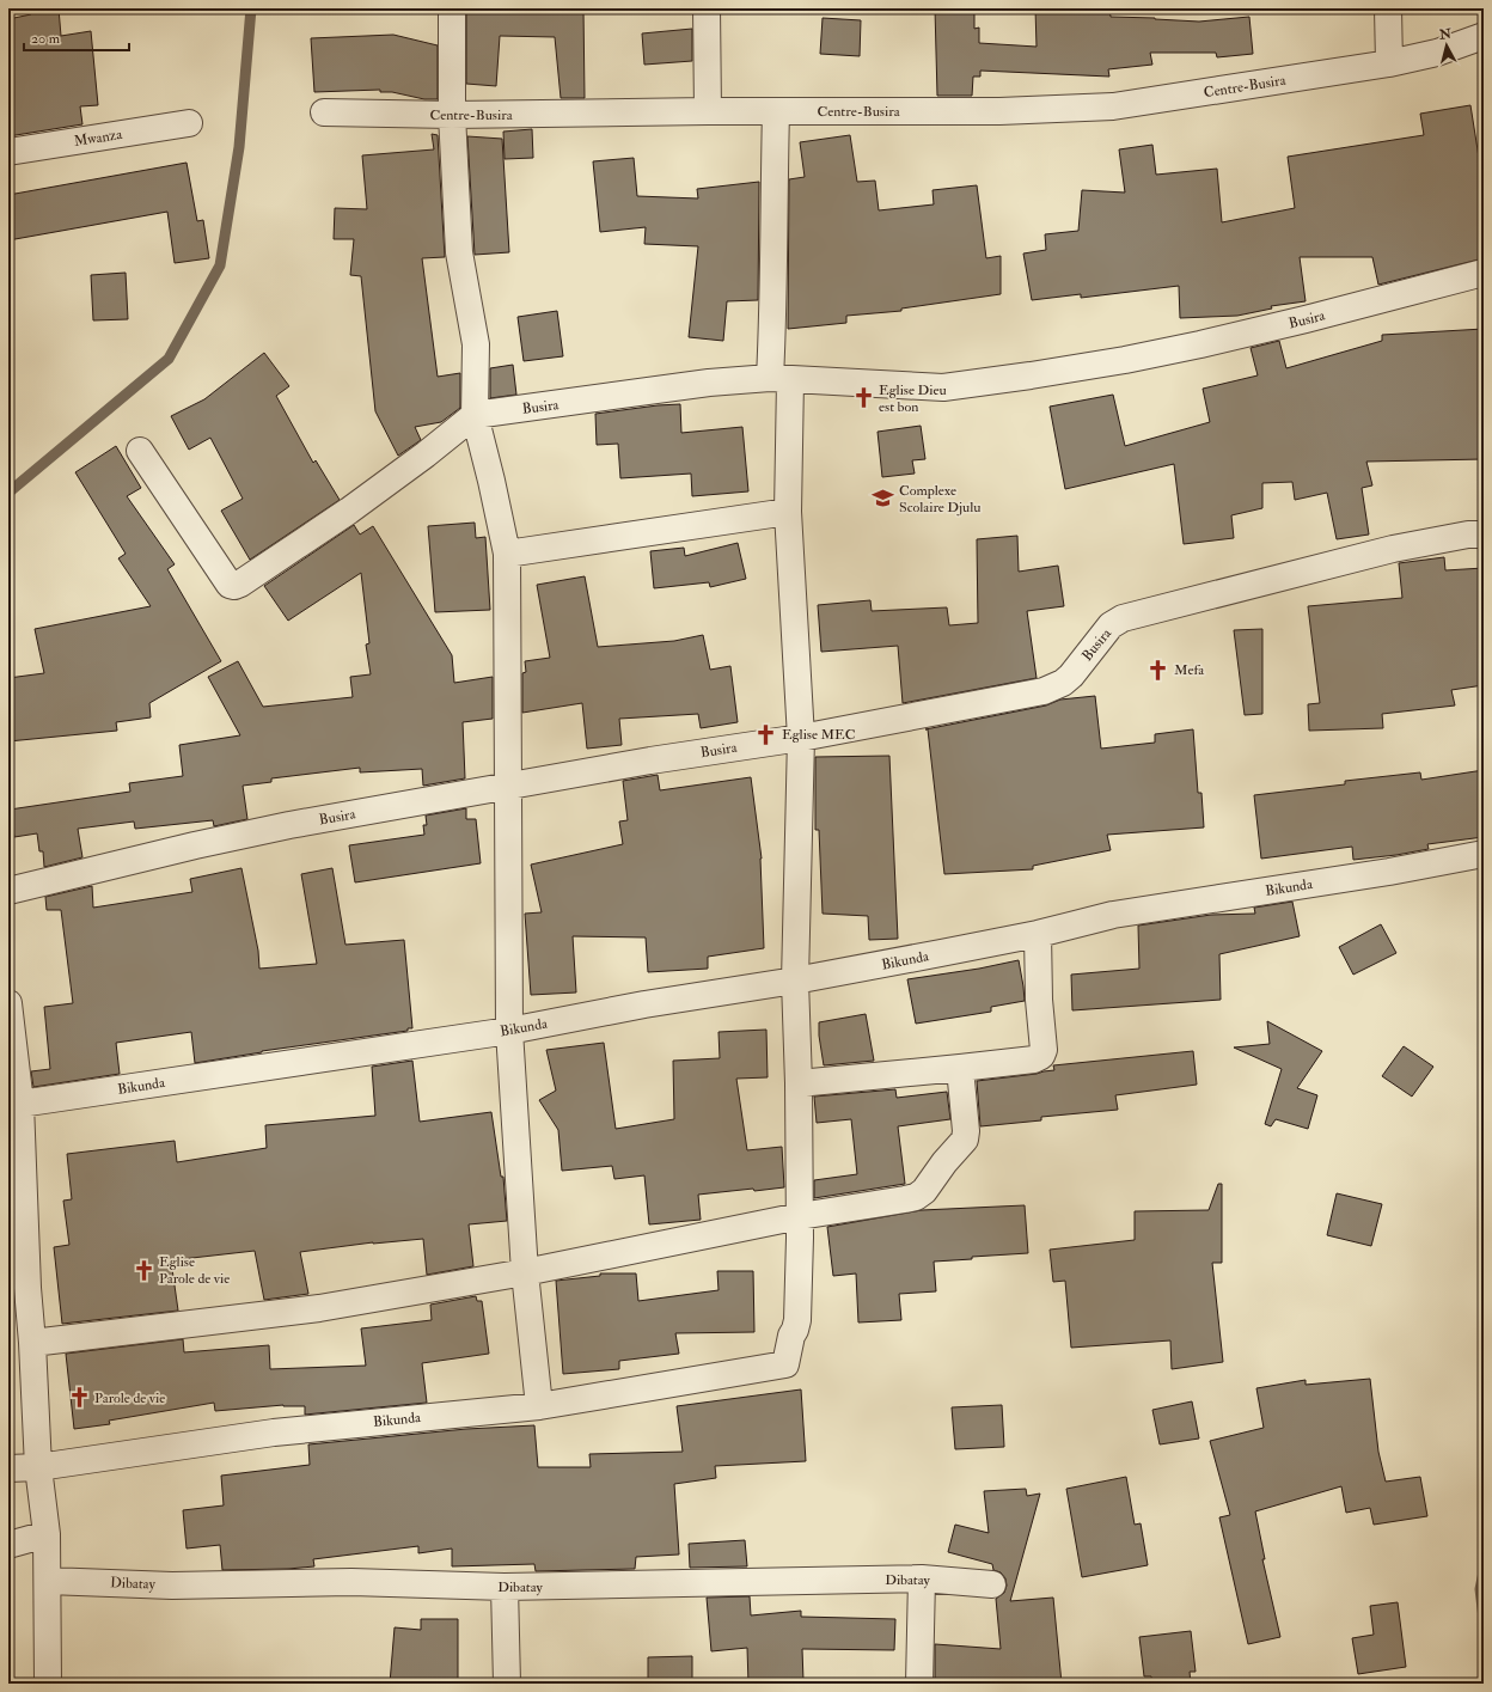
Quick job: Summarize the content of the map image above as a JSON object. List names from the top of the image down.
{
  "streets": {
    "street": [
      "Centre-Busira",
      "Mwanza",
      "Busira",
      "Bikunda",
      "Dibatay"
    ]
  },
  "places": {
    "church": [
      "Eglise Dieu est bon",
      "Mefa",
      "Eglise MEC",
      "Eglise Parole de vie",
      "Parole de vie"
    ],
    "school or university": ["Complexe Scolaire Djulu"]
  },
  "scale_bar": "20 m",
  "north": "top"
}
